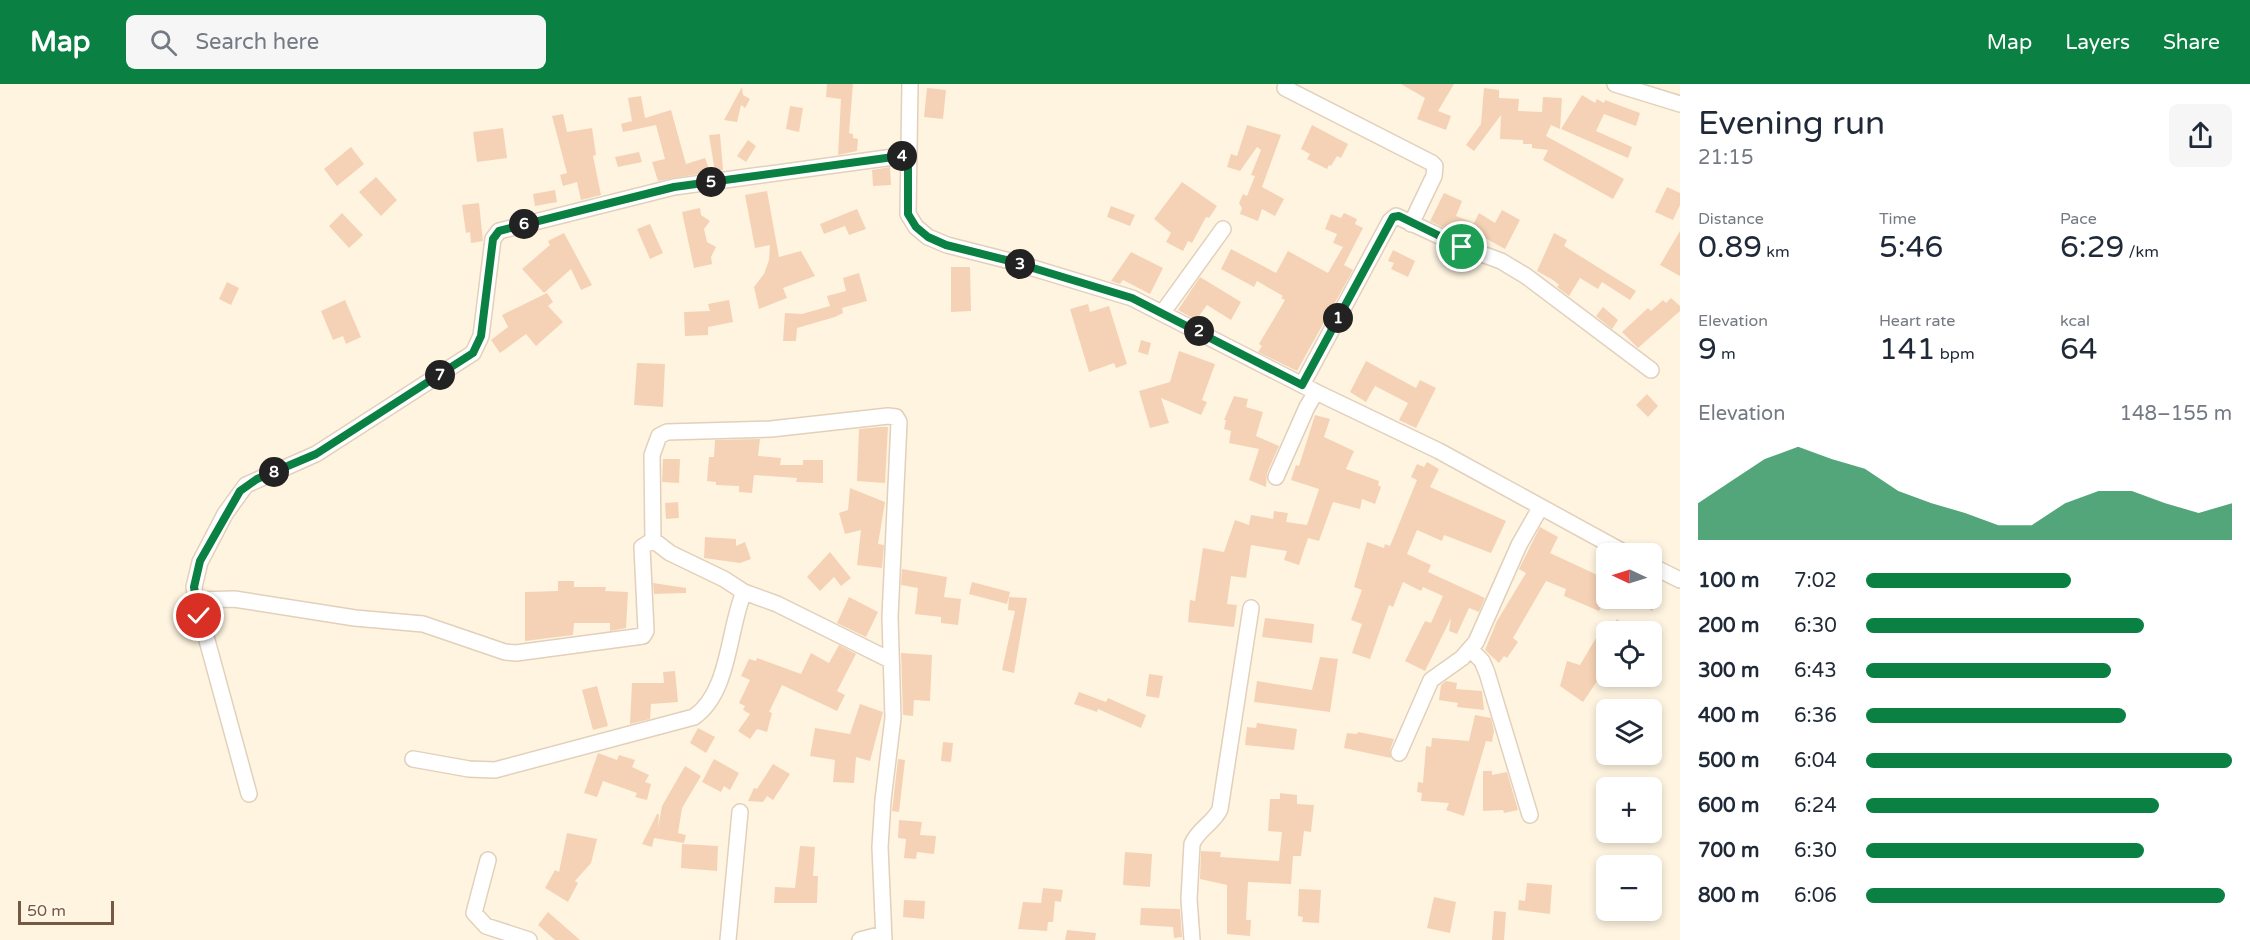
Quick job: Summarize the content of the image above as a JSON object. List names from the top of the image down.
{
  "scale_bar": "50 m",
  "north": "left",
  "page": {
    "header": "Map",
    "search": "Search here",
    "nav": ["Map", "Layers", "Share"],
    "heading": ["Evening run", "21:15"],
    "pins": [
      "4",
      "5",
      "6",
      "3",
      "1",
      "2",
      "7",
      "8"
    ],
    "stats": [
      ["Distance", "0.89 km"],
      ["Time", "5:46"],
      ["Pace", "6:29 /km"],
      ["Elevation", "9 m"],
      ["Heart rate", "141 bpm"],
      ["kcal", "64"]
    ],
    "chart": ["Elevation", "148–155 m"],
    "map_buttons": ["+", "−"],
    "list": [
      {
        "name": "100 m",
        "note": "7:02"
      },
      {
        "name": "200 m",
        "note": "6:30"
      },
      {
        "name": "300 m",
        "note": "6:43"
      },
      {
        "name": "400 m",
        "note": "6:36"
      },
      {
        "name": "500 m",
        "note": "6:04"
      },
      {
        "name": "600 m",
        "note": "6:24"
      },
      {
        "name": "700 m",
        "note": "6:30"
      },
      {
        "name": "800 m",
        "note": "6:06"
      }
    ],
    "scale": "50 m"
  }
}
